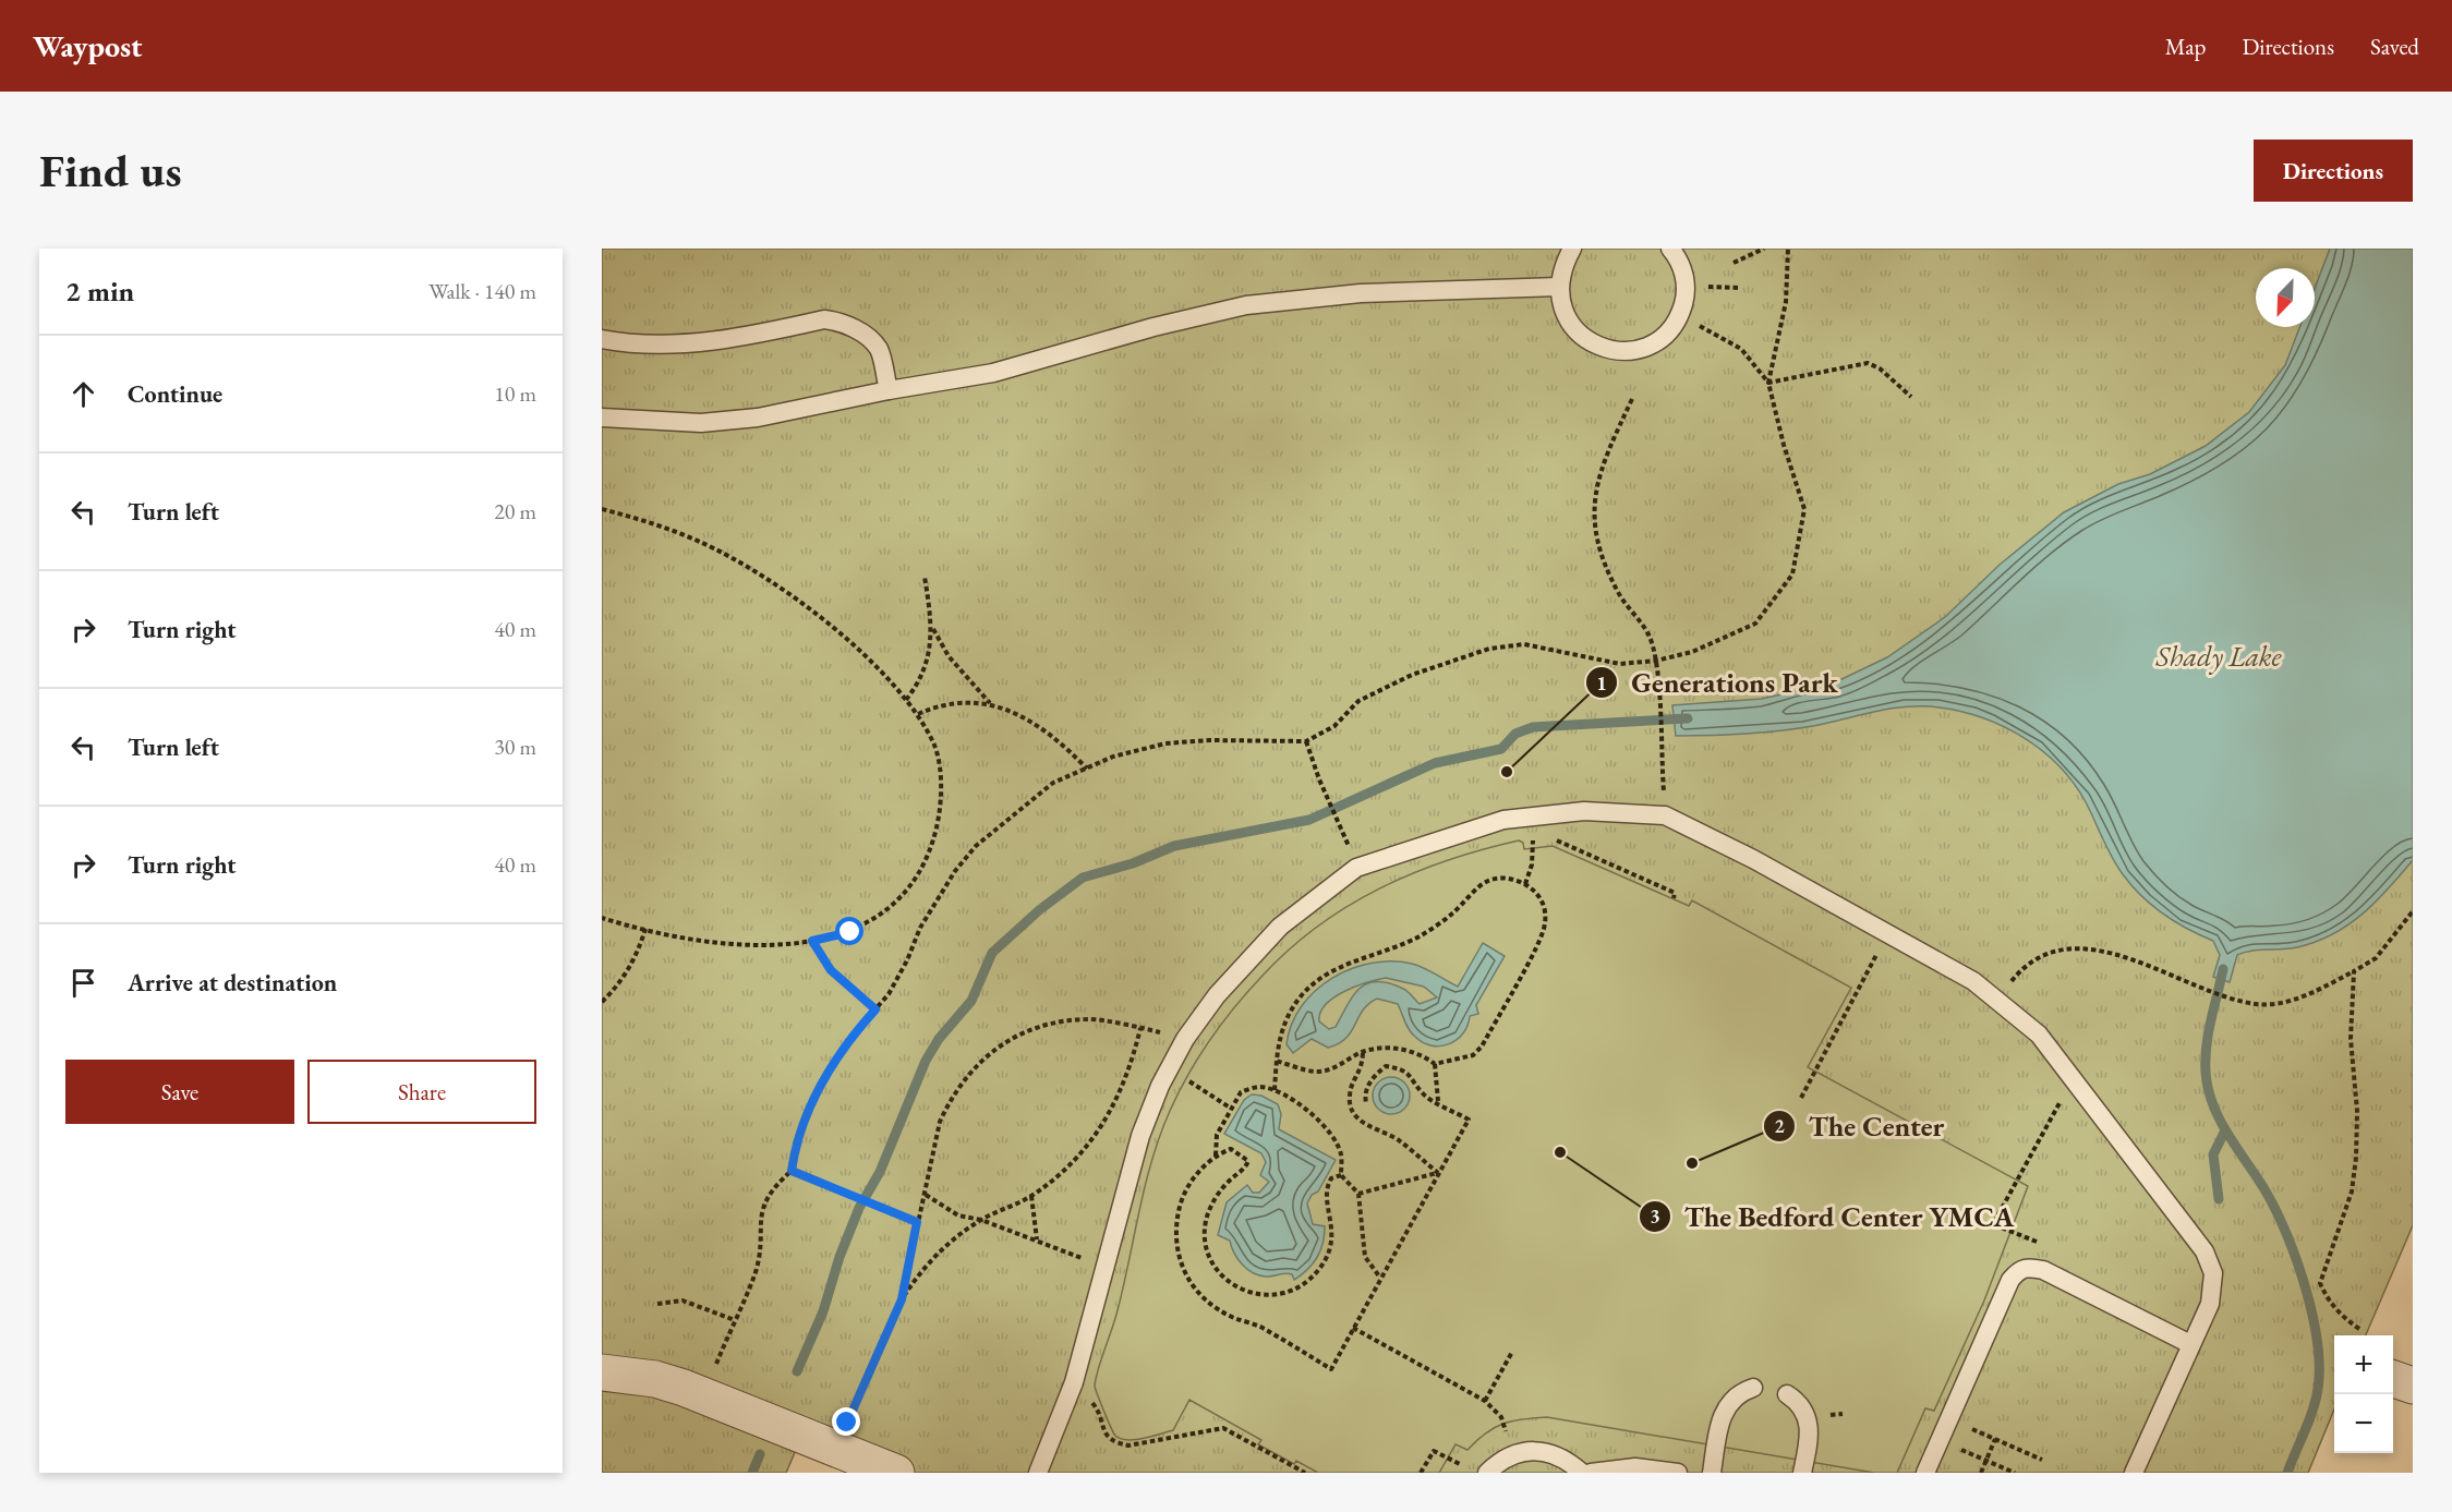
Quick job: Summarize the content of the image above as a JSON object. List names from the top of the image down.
{
  "water": ["Shady Lake"],
  "places": ["Generations Park", "The Bedford Center YMCA", "The Center"],
  "north": "bottom left",
  "page": {
    "header": "Waypost",
    "nav": ["Map", "Directions", "Saved"],
    "buttons": [
      "Directions",
      ["Save", "Share"]
    ],
    "title": "Find us",
    "heading": ["2 min", "Walk · 140 m"],
    "list": [
      ["Continue", "10 m"],
      ["Turn left", "20 m"],
      ["Turn right", "40 m"],
      ["Turn left", "30 m"],
      ["Turn right", "40 m"],
      "Arrive at destination"
    ],
    "map_buttons": ["+", "−"]
  }
}
